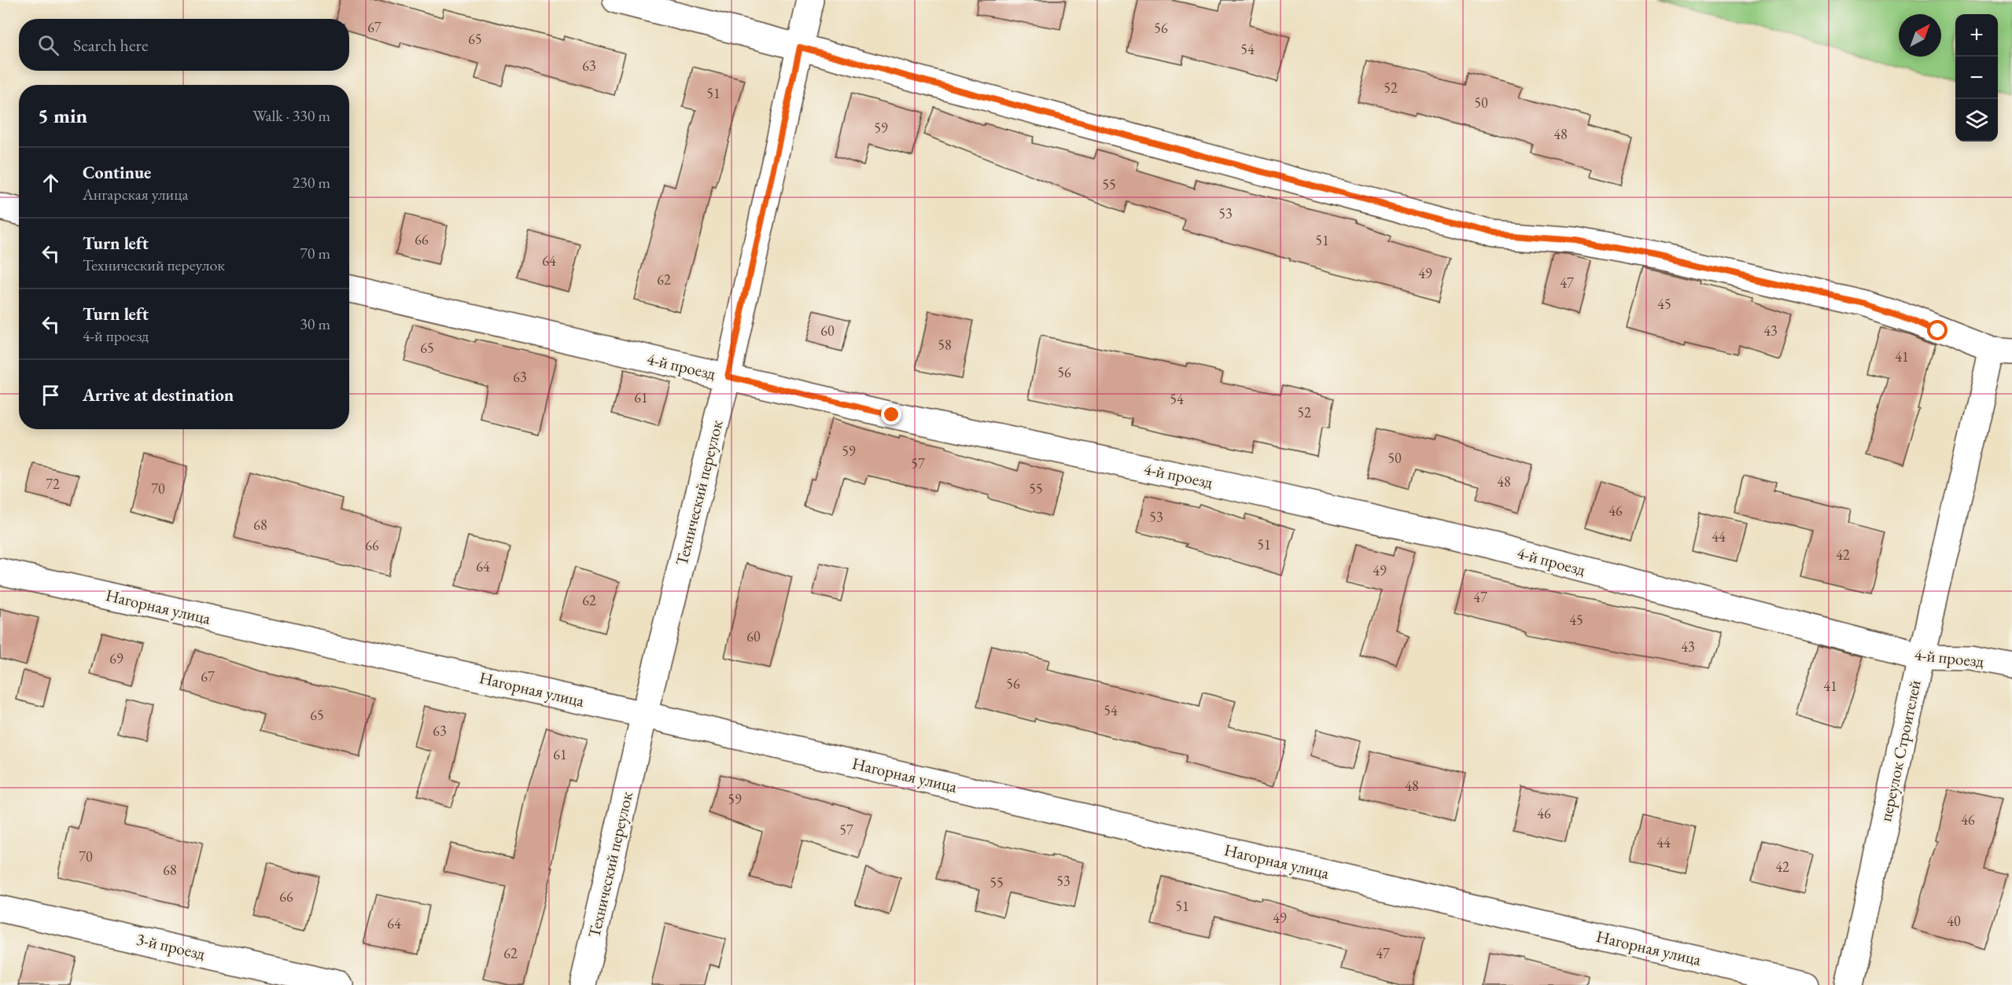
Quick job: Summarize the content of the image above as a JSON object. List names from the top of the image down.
{
  "streets": {
    "street": [
      "4-й проезд",
      "Технический переулок",
      "Нагорная улица",
      "переулок Строителей",
      "3-й проезд"
    ]
  },
  "crossings": [
    ["4-й проезд", "Технический переулок"],
    ["4-й проезд", "переулок Строителей"],
    ["Технический переулок", "Нагорная улица"]
  ],
  "house_numbers": [
    "67",
    "56",
    "65",
    "54",
    "63",
    "52",
    "51",
    "50",
    "59",
    "48",
    "55",
    "53",
    "66",
    "51",
    "64",
    "49",
    "62",
    "47",
    "45",
    "60",
    "43",
    "58",
    "65",
    "41",
    "56",
    "63",
    "61",
    "54",
    "52",
    "59",
    "50",
    "57",
    "48",
    "72",
    "70",
    "55",
    "46",
    "53",
    "68",
    "44",
    "51",
    "66",
    "42",
    "64",
    "49",
    "47",
    "62",
    "45",
    "60",
    "43",
    "69",
    "67",
    "56",
    "41",
    "54",
    "65",
    "63",
    "61",
    "48",
    "59",
    "46",
    "46",
    "57",
    "44",
    "70",
    "42",
    "68",
    "53",
    "55",
    "66",
    "51",
    "49",
    "40",
    "64",
    "62",
    "47"
  ],
  "north": "top right",
  "page": {
    "map_buttons": ["+", "−"],
    "search": "Search here",
    "heading": ["5 min", "Walk · 330 m"],
    "list": [
      ["Continue", "Ангарская улица", "230 m"],
      ["Turn left", "Технический переулок", "70 m"],
      ["Turn left", "4-й проезд", "30 m"],
      "Arrive at destination"
    ]
  }
}
